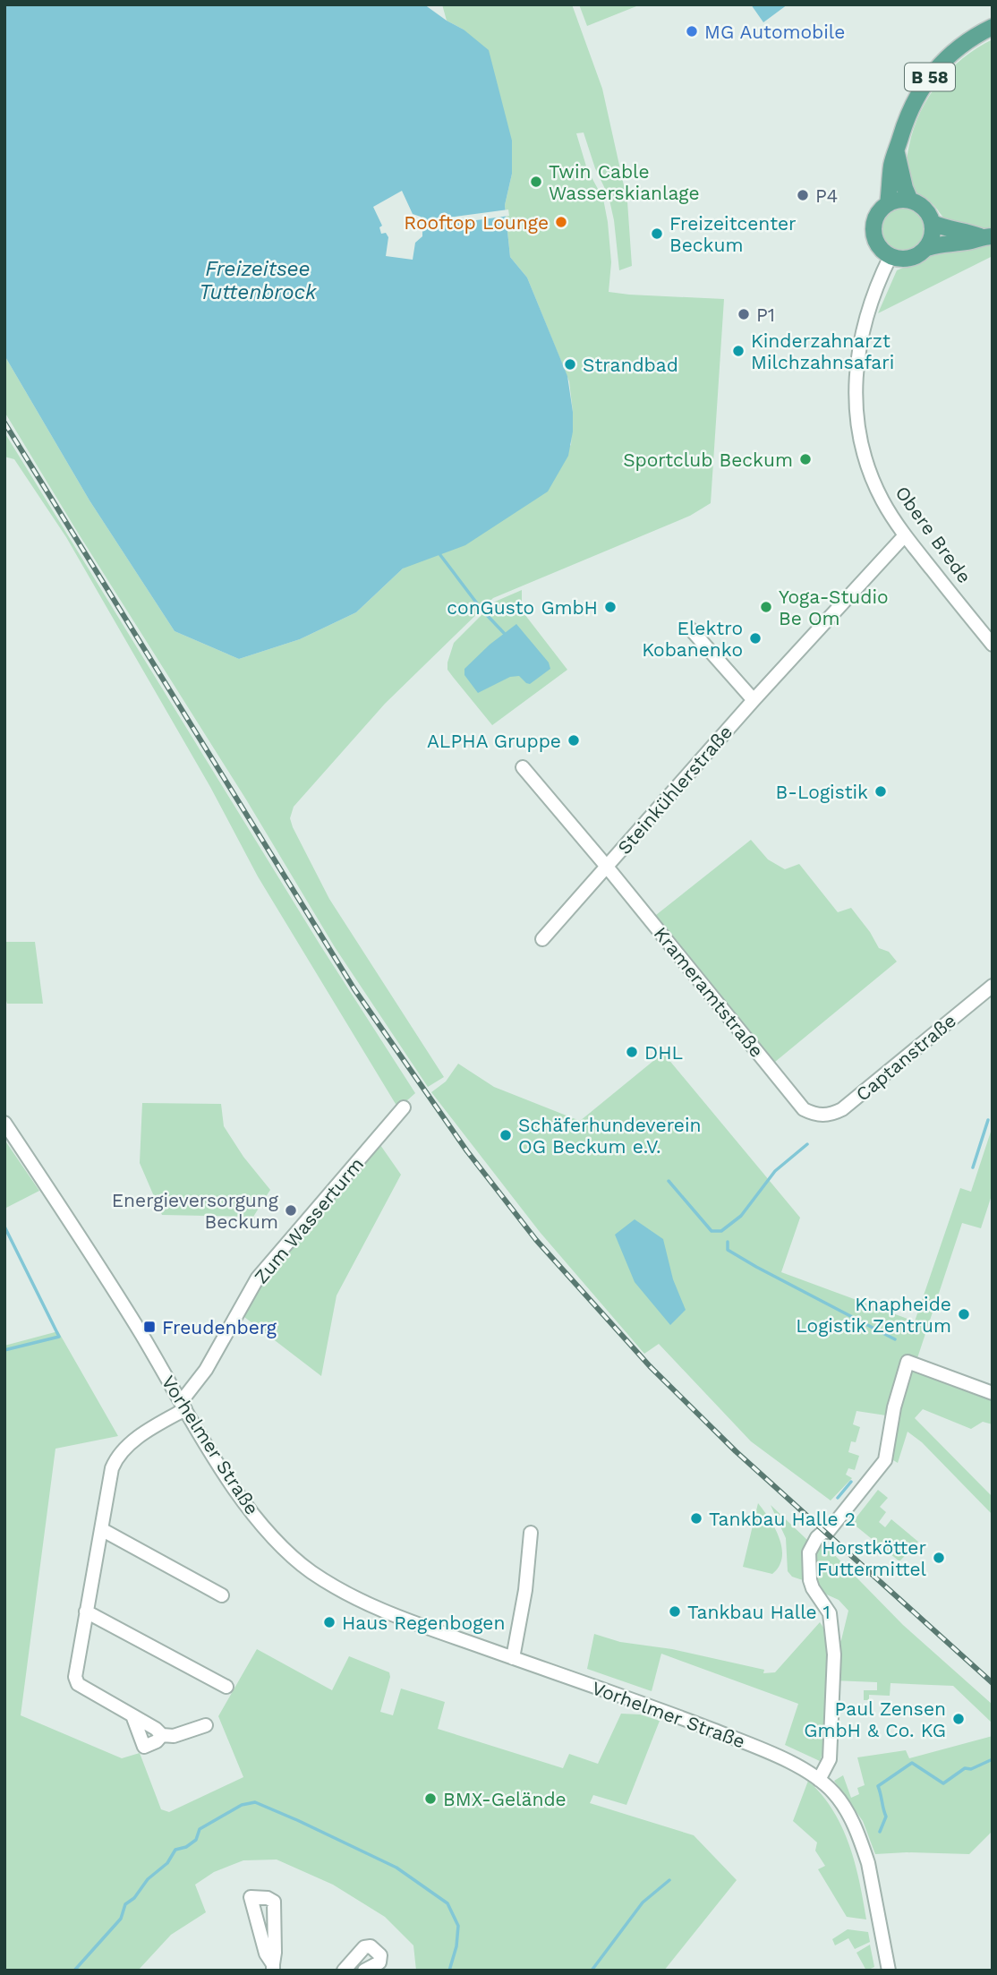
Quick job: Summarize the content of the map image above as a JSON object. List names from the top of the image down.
{
  "streets": {
    "main road": ["B 58"],
    "street": [
      "Obere Brede",
      "Steinkühlerstraße",
      "Krameramtstraße",
      "Captanstraße",
      "Zum Wasserturm",
      "Vorhelmer Straße"
    ]
  },
  "crossings": [
    ["B 58", "Obere Brede"],
    ["Obere Brede", "Steinkühlerstraße"],
    ["Steinkühlerstraße", "Krameramtstraße"],
    ["Krameramtstraße", "Captanstraße"],
    ["Zum Wasserturm", "Vorhelmer Straße"]
  ],
  "water": ["Freizeitsee Tuttenbrock"],
  "places": {
    "other": [
      "MG Automobile",
      "Twin Cable Wasserskianlage",
      "P4",
      "Rooftop Lounge",
      "Freizeitcenter Beckum",
      "P1",
      "Kinderzahnarzt Milchzahnsafari",
      "Strandbad",
      "Sportclub Beckum",
      "conGusto GmbH",
      "Yoga-Studio Be Om",
      "Elektro Kobanenko",
      "ALPHA Gruppe",
      "B-Logistik",
      "DHL",
      "Schäferhundeverein OG Beckum e.V.",
      "Energieversorgung Beckum",
      "Knapheide Logistik Zentrum",
      "Tankbau Halle 2",
      "Horstkötter Futtermittel",
      "Tankbau Halle 1",
      "Haus Regenbogen",
      "Paul Zensen GmbH & Co. KG",
      "BMX-Gelände"
    ],
    "transit": ["Freudenberg"]
  }
}
